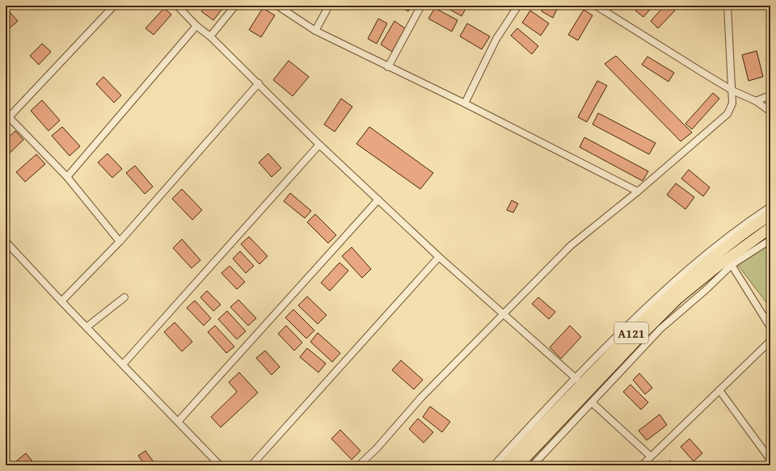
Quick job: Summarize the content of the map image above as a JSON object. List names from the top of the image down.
{
  "streets": {
    "highway": ["A121"]
  }
}
